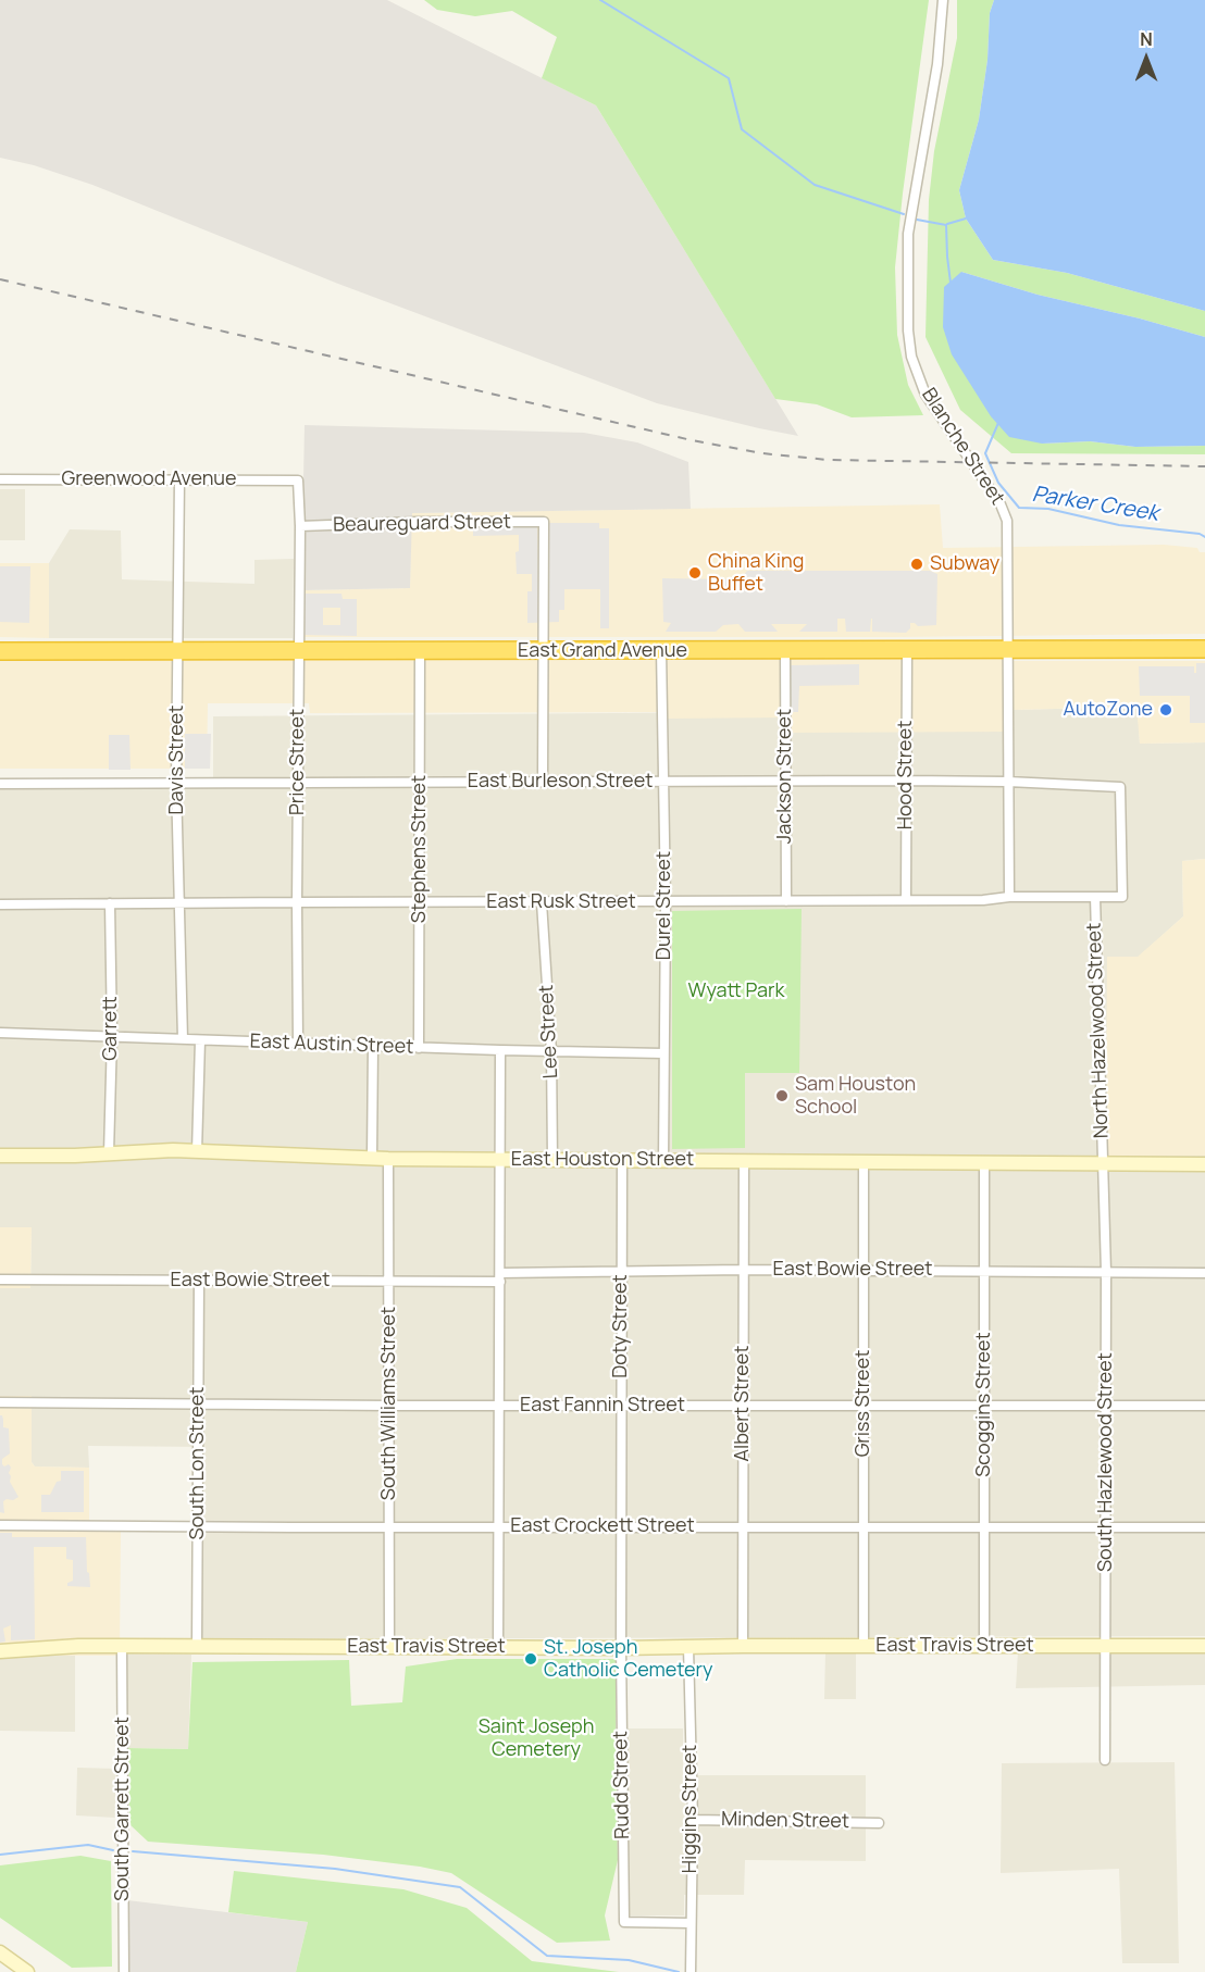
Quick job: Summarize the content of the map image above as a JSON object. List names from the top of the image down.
{
  "streets": {
    "highway": ["East Grand Avenue"],
    "street": [
      "Blanche Street",
      "Greenwood Avenue",
      "Beaureguard Street",
      "Davis Street",
      "Price Street",
      "Hood Street",
      "Jackson Street",
      "East Burleson Street",
      "Stephens Street",
      "East Rusk Street",
      "Durel Street",
      "Garrett",
      "North Hazelwood Street",
      "Lee Street",
      "East Austin Street",
      "East Houston Street",
      "East Bowie Street",
      "Doty Street",
      "South Williams Street",
      "Albert Street",
      "Griss Street",
      "Scoggins Street",
      "East Fannin Street",
      "South Hazlewood Street",
      "South Lon Street",
      "East Crockett Street",
      "East Travis Street",
      "Rudd Street",
      "South Garrett Street",
      "Higgins Street",
      "Minden Street"
    ]
  },
  "crossings": [
    ["Blanche Street", "East Grand Avenue"],
    ["Blanche Street", "East Burleson Street"],
    ["Blanche Street", "East Rusk Street"],
    ["Greenwood Avenue", "Davis Street"],
    ["Greenwood Avenue", "Price Street"],
    ["Beaureguard Street", "East Grand Avenue"],
    ["Beaureguard Street", "Price Street"],
    ["East Grand Avenue", "Davis Street"],
    ["East Grand Avenue", "Price Street"],
    ["East Grand Avenue", "Hood Street"],
    ["East Grand Avenue", "Jackson Street"],
    ["East Grand Avenue", "Stephens Street"],
    ["East Grand Avenue", "Durel Street"],
    ["Davis Street", "East Burleson Street"],
    ["Davis Street", "East Rusk Street"],
    ["Davis Street", "East Austin Street"],
    ["Price Street", "East Burleson Street"],
    ["Price Street", "East Rusk Street"],
    ["Price Street", "East Austin Street"],
    ["Hood Street", "East Burleson Street"],
    ["Hood Street", "East Rusk Street"],
    ["Jackson Street", "East Burleson Street"],
    ["Jackson Street", "East Rusk Street"],
    ["East Burleson Street", "Stephens Street"],
    ["East Burleson Street", "Durel Street"],
    ["East Burleson Street", "North Hazelwood Street"],
    ["Stephens Street", "East Rusk Street"],
    ["Stephens Street", "East Austin Street"],
    ["East Rusk Street", "Durel Street"],
    ["East Rusk Street", "Garrett"],
    ["East Rusk Street", "North Hazelwood Street"],
    ["East Rusk Street", "Lee Street"],
    ["Durel Street", "East Austin Street"],
    ["Durel Street", "East Houston Street"],
    ["Garrett", "East Austin Street"],
    ["Garrett", "East Houston Street"],
    ["North Hazelwood Street", "East Houston Street"],
    ["North Hazelwood Street", "South Hazlewood Street"],
    ["Lee Street", "East Austin Street"],
    ["Lee Street", "East Houston Street"],
    ["East Houston Street", "Doty Street"],
    ["East Houston Street", "South Williams Street"],
    ["East Houston Street", "Albert Street"],
    ["East Houston Street", "Griss Street"],
    ["East Houston Street", "Scoggins Street"],
    ["East Houston Street", "South Hazlewood Street"],
    ["East Bowie Street", "Doty Street"],
    ["East Bowie Street", "South Williams Street"],
    ["East Bowie Street", "Albert Street"],
    ["East Bowie Street", "Griss Street"],
    ["East Bowie Street", "Scoggins Street"],
    ["East Bowie Street", "South Hazlewood Street"],
    ["East Bowie Street", "South Lon Street"],
    ["Doty Street", "East Fannin Street"],
    ["Doty Street", "East Crockett Street"],
    ["Doty Street", "East Travis Street"],
    ["Doty Street", "Rudd Street"],
    ["South Williams Street", "East Fannin Street"],
    ["South Williams Street", "East Crockett Street"],
    ["South Williams Street", "East Travis Street"],
    ["Albert Street", "East Fannin Street"],
    ["Albert Street", "East Crockett Street"],
    ["Albert Street", "East Travis Street"],
    ["Griss Street", "East Fannin Street"],
    ["Griss Street", "East Crockett Street"],
    ["Griss Street", "East Travis Street"],
    ["Scoggins Street", "East Fannin Street"],
    ["Scoggins Street", "East Crockett Street"],
    ["Scoggins Street", "East Travis Street"],
    ["East Fannin Street", "South Hazlewood Street"],
    ["East Fannin Street", "South Lon Street"],
    ["South Hazlewood Street", "East Crockett Street"],
    ["South Hazlewood Street", "East Travis Street"],
    ["South Lon Street", "East Crockett Street"],
    ["South Lon Street", "East Travis Street"],
    ["East Travis Street", "Rudd Street"],
    ["East Travis Street", "South Garrett Street"],
    ["East Travis Street", "Higgins Street"],
    ["Rudd Street", "Higgins Street"],
    ["Higgins Street", "Minden Street"]
  ],
  "water": ["Parker Creek"],
  "parks": ["Wyatt Park", "Saint Joseph Cemetery"],
  "places": [
    "Subway",
    "China King Buffet",
    "AutoZone",
    "Sam Houston School",
    "St. Joseph Catholic Cemetery"
  ],
  "north": "top"
}
